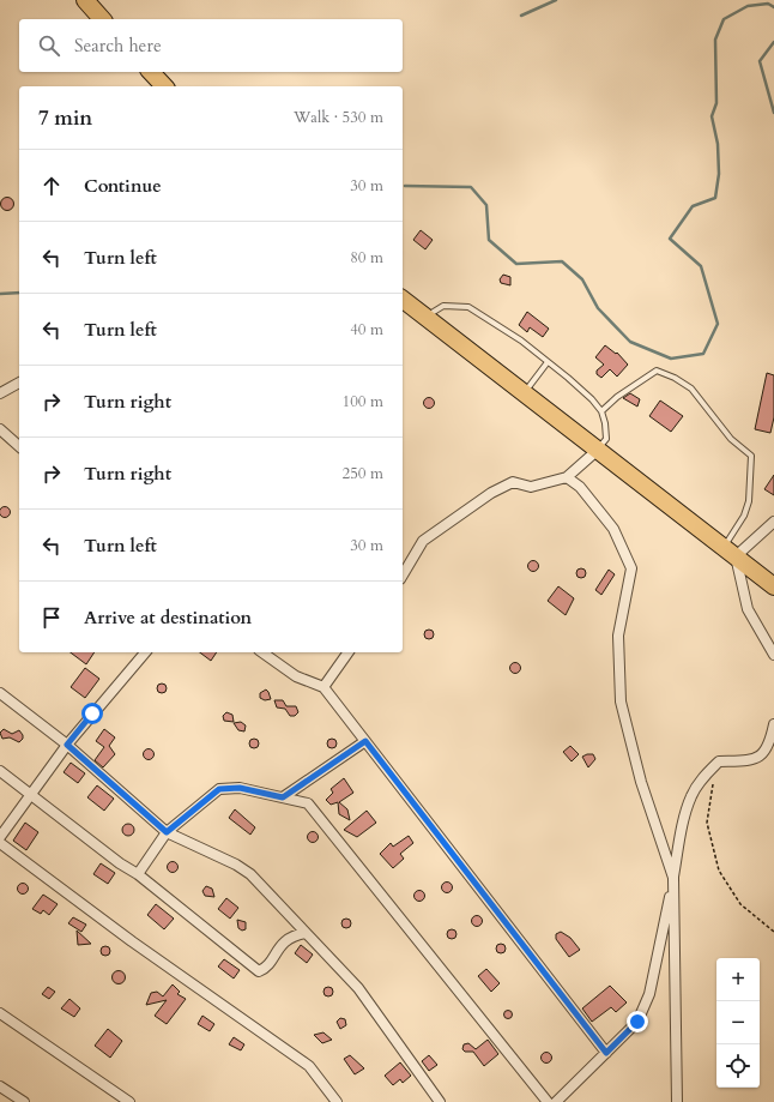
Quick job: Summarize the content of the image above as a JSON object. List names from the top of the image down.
{
  "page": {
    "search": "Search here",
    "heading": ["7 min", "Walk · 530 m"],
    "list": [
      ["Continue", "30 m"],
      ["Turn left", "80 m"],
      ["Turn left", "40 m"],
      ["Turn right", "100 m"],
      ["Turn right", "250 m"],
      ["Turn left", "30 m"],
      "Arrive at destination"
    ],
    "map_buttons": ["+", "−"]
  }
}
